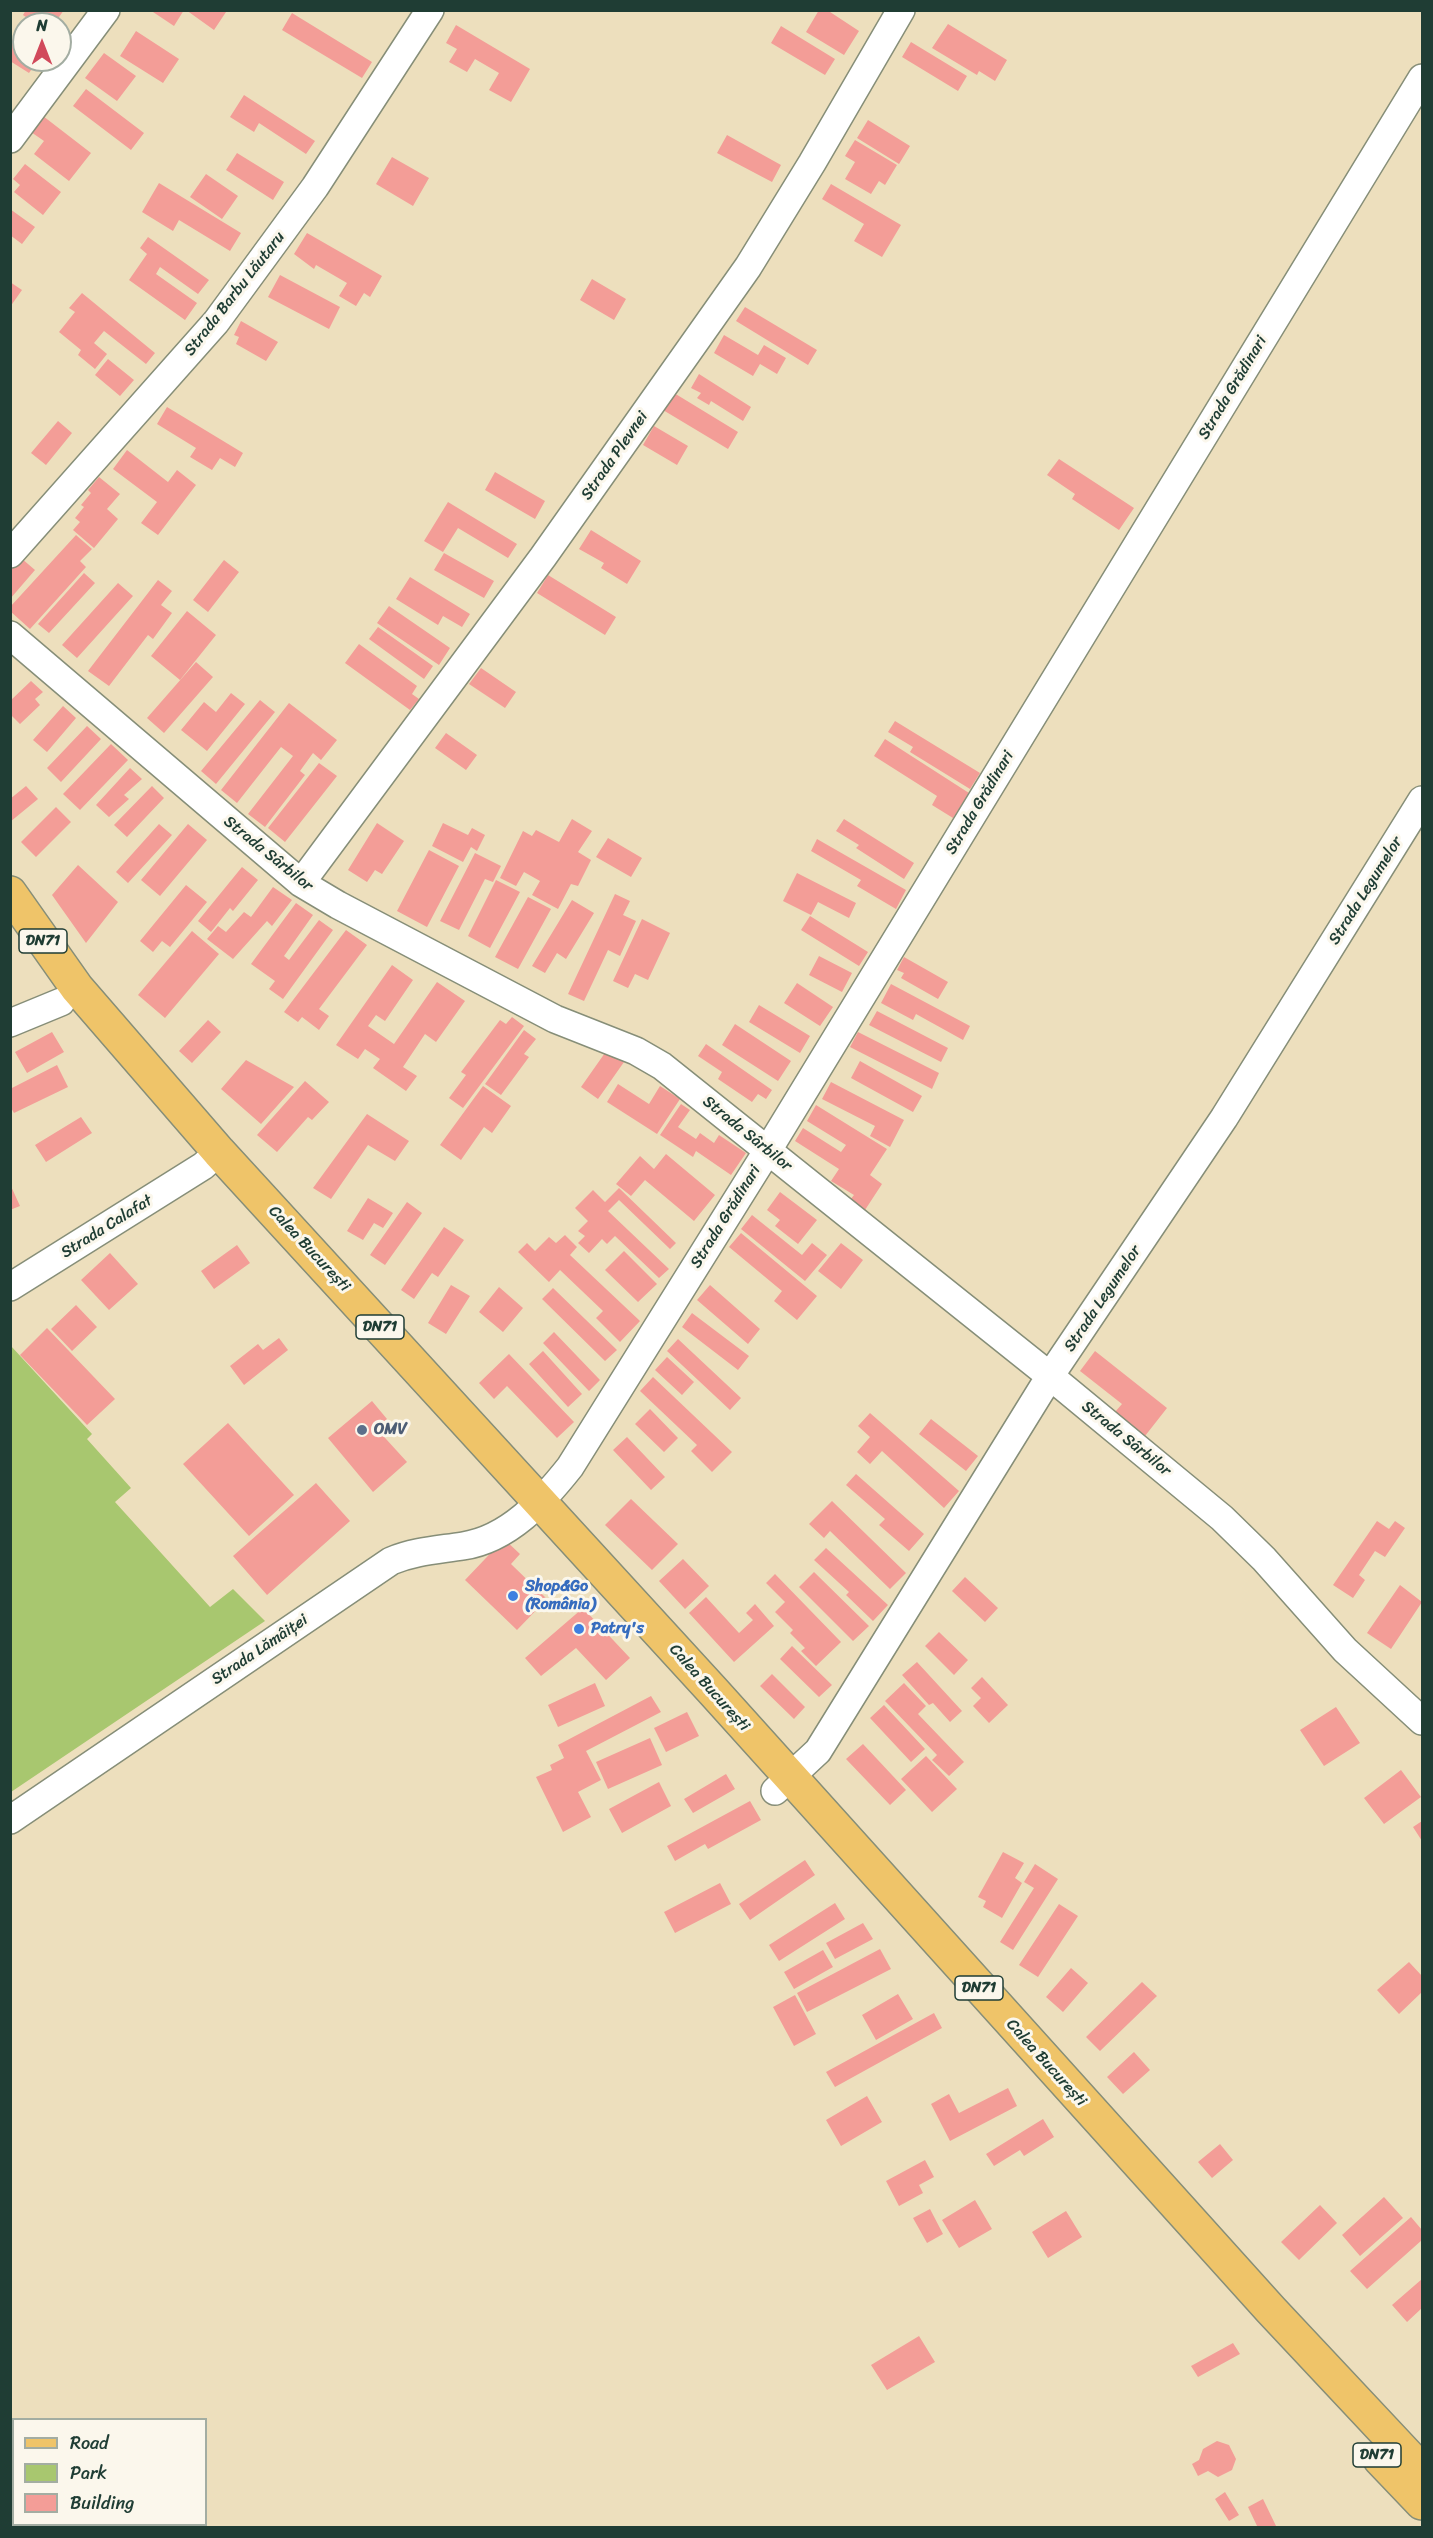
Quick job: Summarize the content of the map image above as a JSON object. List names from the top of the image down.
{
  "streets": {
    "main road": ["DN71", "Calea București"],
    "street": [
      "Strada Barbu Lăutaru",
      "Strada Grădinari",
      "Strada Plevnei",
      "Strada Sârbilor",
      "Strada Legumelor",
      "Strada Calafat",
      "Strada Lămâiței"
    ]
  },
  "crossings": [
    ["Strada Grădinari", "Strada Sârbilor"],
    ["Strada Grădinari", "Calea București"],
    ["Strada Grădinari", "Strada Lămâiței"],
    ["Strada Plevnei", "Strada Sârbilor"],
    ["Strada Sârbilor", "Strada Legumelor"],
    ["Strada Legumelor", "Calea București"],
    ["Strada Calafat", "Calea București"],
    ["Calea București", "Strada Lămâiței"]
  ],
  "places": ["OMV", "Shop&Go (România)", "Patry's"],
  "legend": ["Road", "Park", "Building"],
  "north": "top"
}
